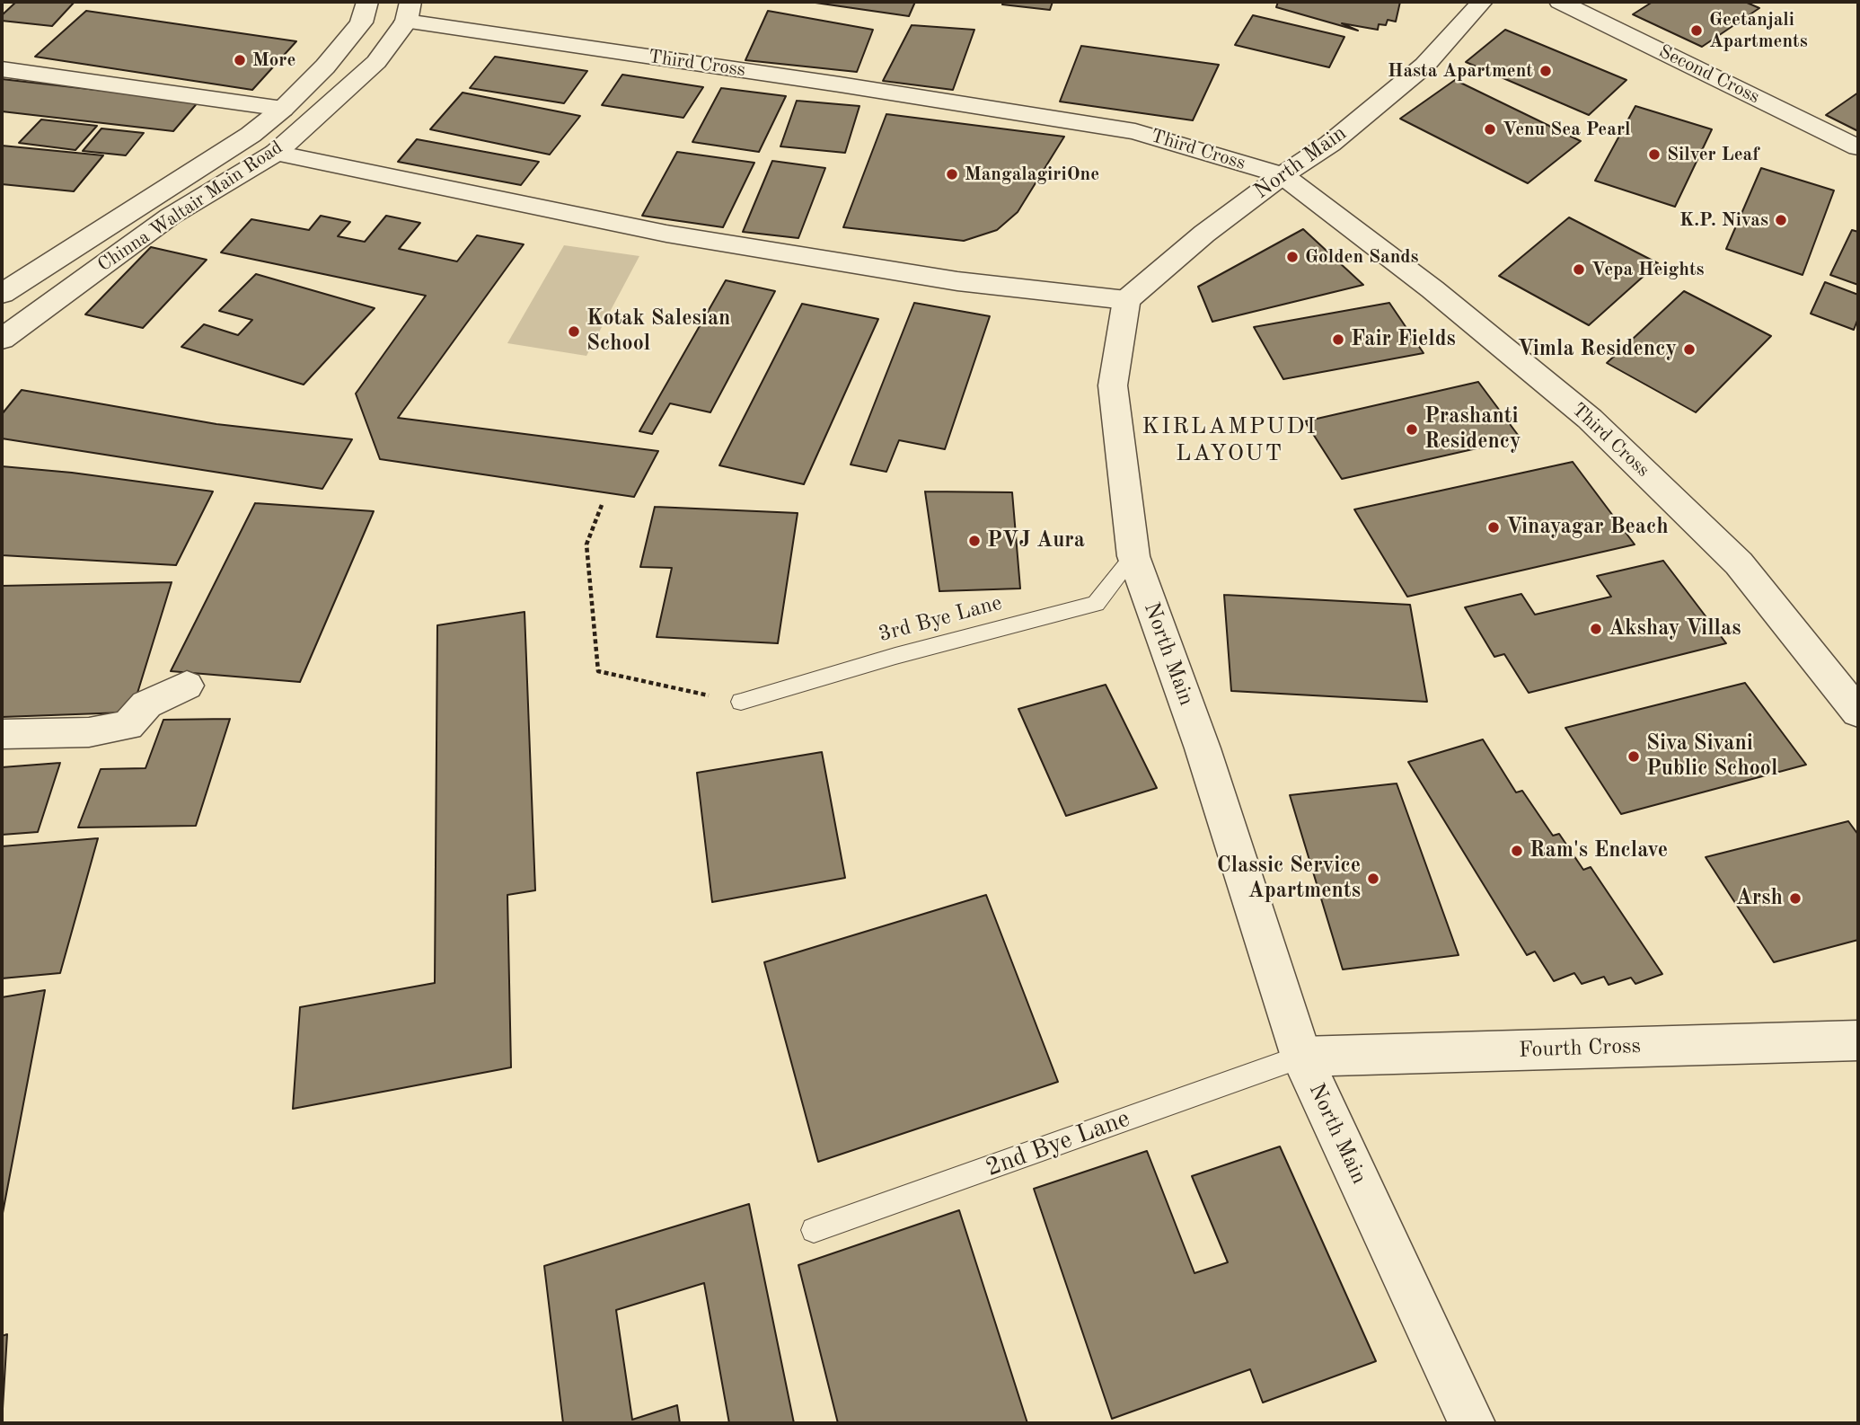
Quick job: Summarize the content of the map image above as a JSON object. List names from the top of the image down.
{
  "streets": {
    "street": [
      "Third Cross",
      "Second Cross",
      "North Main",
      "Chinna Waltair Main Road",
      "Fourth Cross"
    ],
    "lane": ["3rd Bye Lane", "2nd Bye Lane"]
  },
  "crossings": [
    ["Third Cross", "North Main"],
    ["Third Cross", "Chinna Waltair Main Road"],
    ["North Main", "3rd Bye Lane"],
    ["North Main", "Fourth Cross"],
    ["North Main", "2nd Bye Lane"],
    ["Fourth Cross", "2nd Bye Lane"]
  ],
  "districts": ["KIRLAMPUDI LAYOUT"],
  "places": [
    "Geetanjali Apartments",
    "More",
    "Hasta Apartment",
    "Venu Sea Pearl",
    "Silver Leaf",
    "MangalagiriOne",
    "K.P. Nivas",
    "Golden Sands",
    "Vepa Heights",
    "Kotak Salesian School",
    "Fair Fields",
    "Vimla Residency",
    "Prashanti Residency",
    "Vinayagar Beach",
    "PVJ Aura",
    "Akshay Villas",
    "Siva Sivani Public School",
    "Ram's Enclave",
    "Classic Service Apartments",
    "Arsh"
  ]
}
